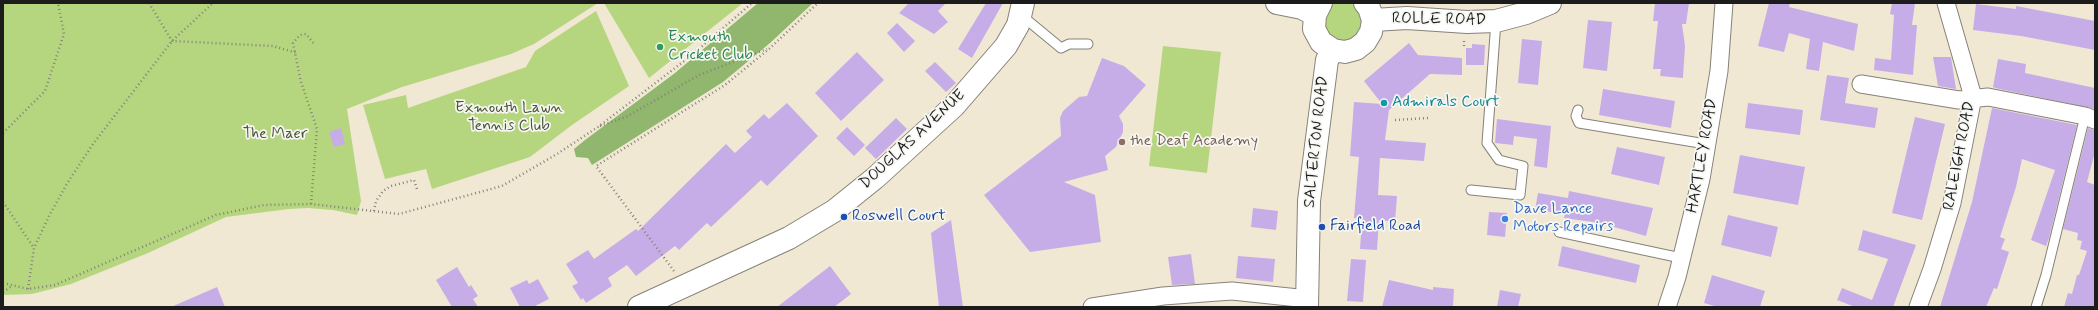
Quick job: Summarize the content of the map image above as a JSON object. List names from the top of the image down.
{
  "streets": {
    "street": [
      "ROLLE ROAD",
      "DOUGLAS AVENUE",
      "SALTERTON ROAD",
      "HARTLEY ROAD",
      "RALEIGH ROAD"
    ]
  },
  "parks": ["Exmouth Lawn Tennis Club", "The Maer"],
  "places": [
    "Exmouth Cricket Club",
    "Admirals Court",
    "the Deaf Academy",
    "Roswell Court",
    "Dave Lance Motors Repairs",
    "Fairfield Road"
  ]
}
